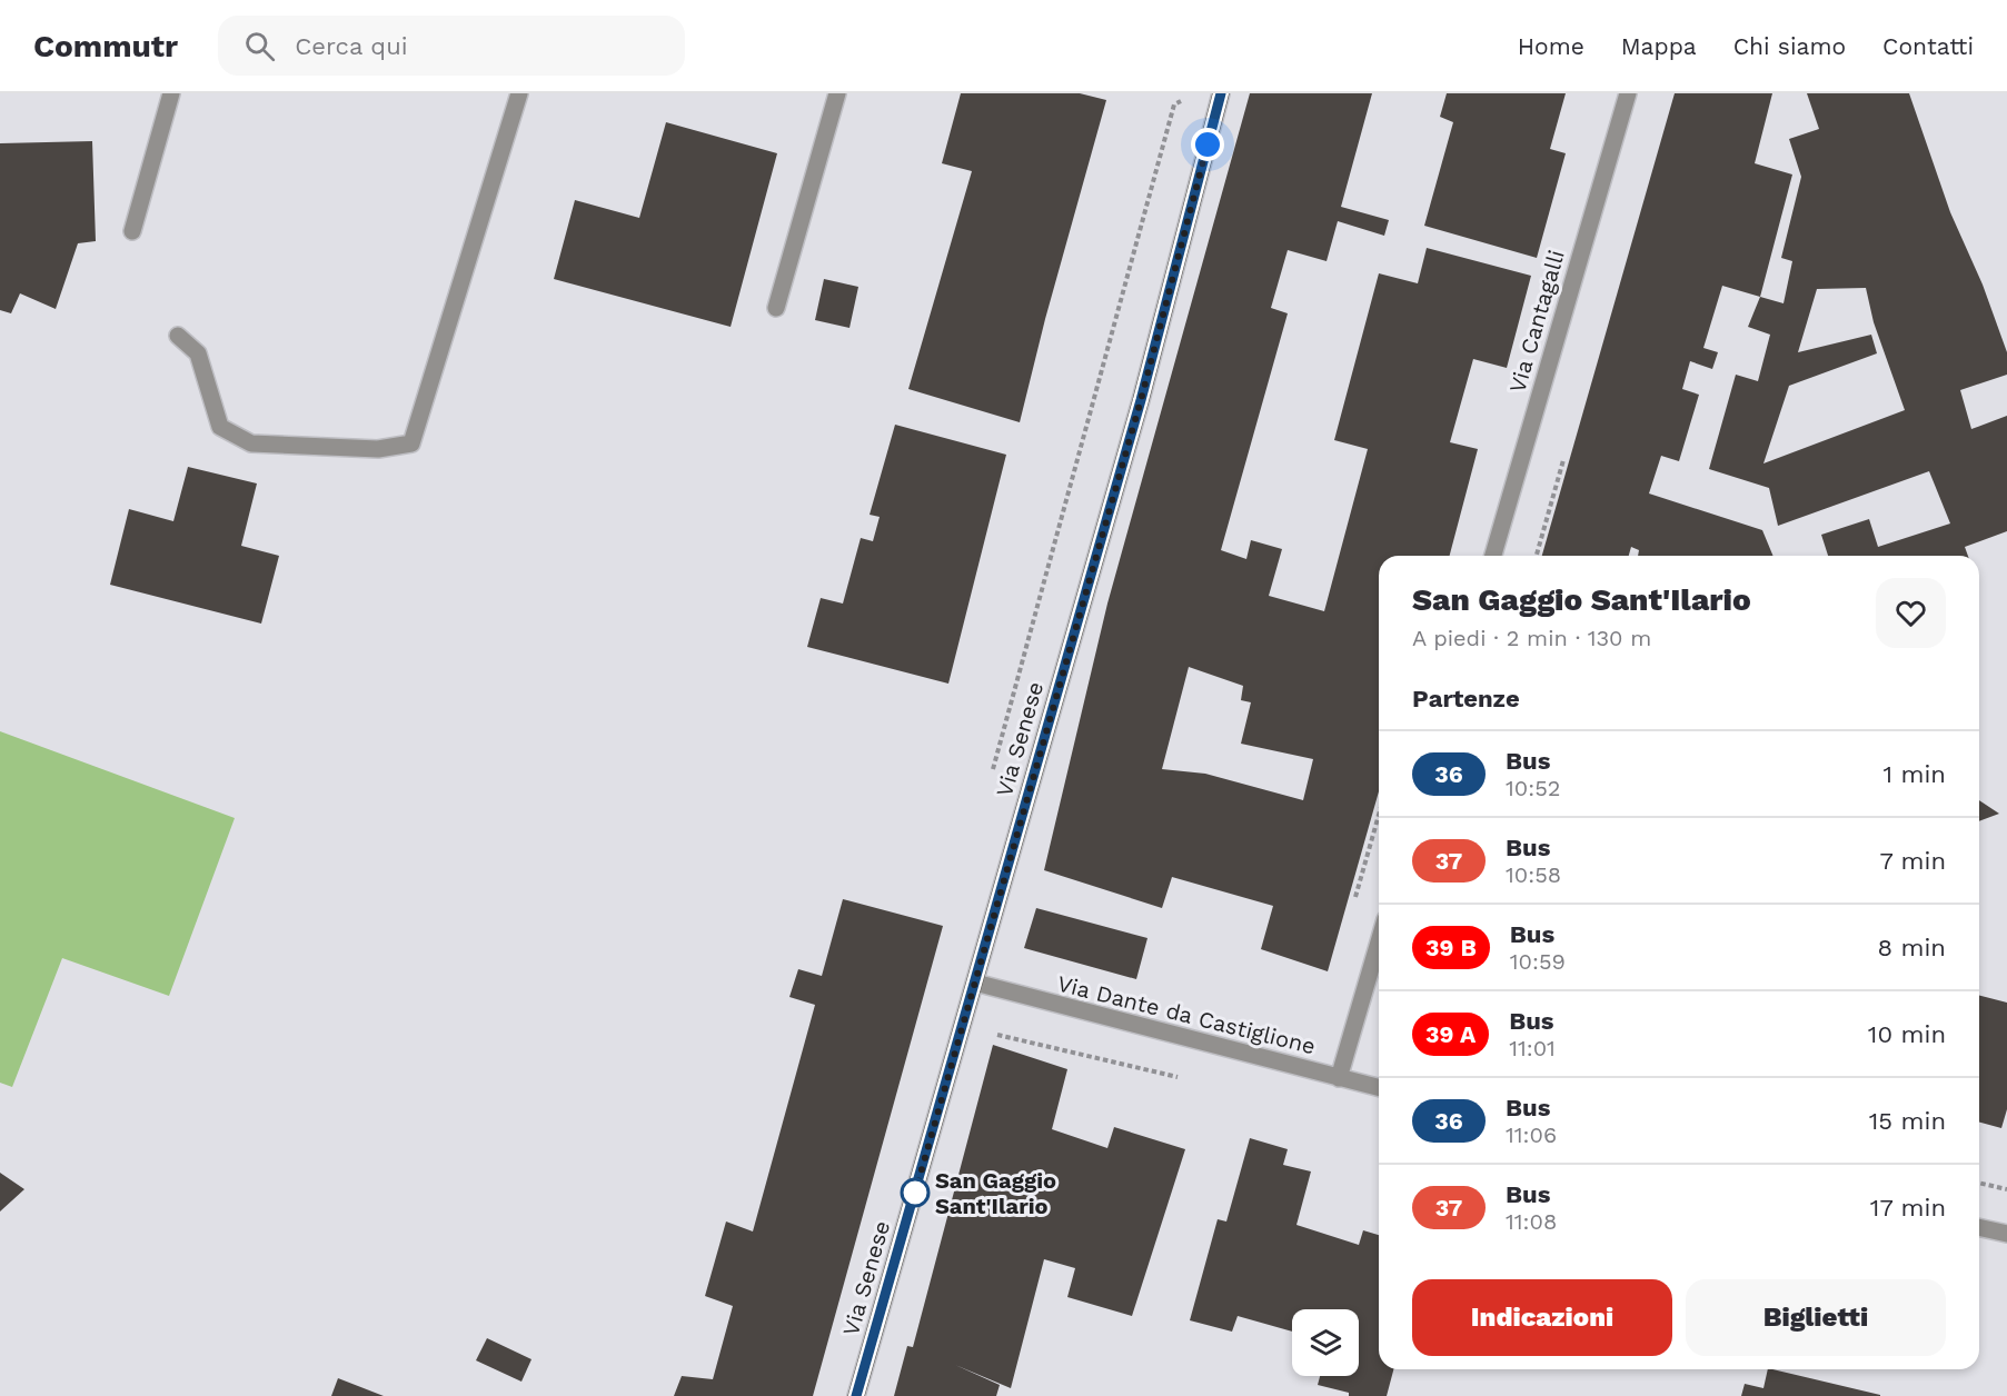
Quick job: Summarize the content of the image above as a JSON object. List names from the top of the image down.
{
  "streets": {
    "main road": ["Via Senese"],
    "street": ["Via Cantagalli", "Via Dante da Castiglione"]
  },
  "crossings": [
    ["Via Senese", "Via Dante da Castiglione"]
  ],
  "places": ["San Gaggio Sant'Ilario"],
  "lines": ["bus line 36"],
  "page": {
    "header": "Commutr",
    "search": "Cerca qui",
    "nav": [
      "Home",
      "Mappa",
      "Chi siamo",
      "Contatti"
    ],
    "heading": [
      ["San Gaggio Sant'Ilario", "A piedi · 2 min · 130 m"],
      "Partenze"
    ],
    "list": [
      {
        "mark": "36",
        "name": "Bus",
        "note": "10:52",
        "value": "1 min"
      },
      {
        "mark": "37",
        "name": "Bus",
        "note": "10:58",
        "value": "7 min"
      },
      {
        "mark": "39 B",
        "name": "Bus",
        "note": "10:59",
        "value": "8 min"
      },
      {
        "mark": "39 A",
        "name": "Bus",
        "note": "11:01",
        "value": "10 min"
      },
      {
        "mark": "36",
        "name": "Bus",
        "note": "11:06",
        "value": "15 min"
      },
      {
        "mark": "37",
        "name": "Bus",
        "note": "11:08",
        "value": "17 min"
      }
    ],
    "buttons": ["Indicazioni", "Biglietti"]
  }
}
